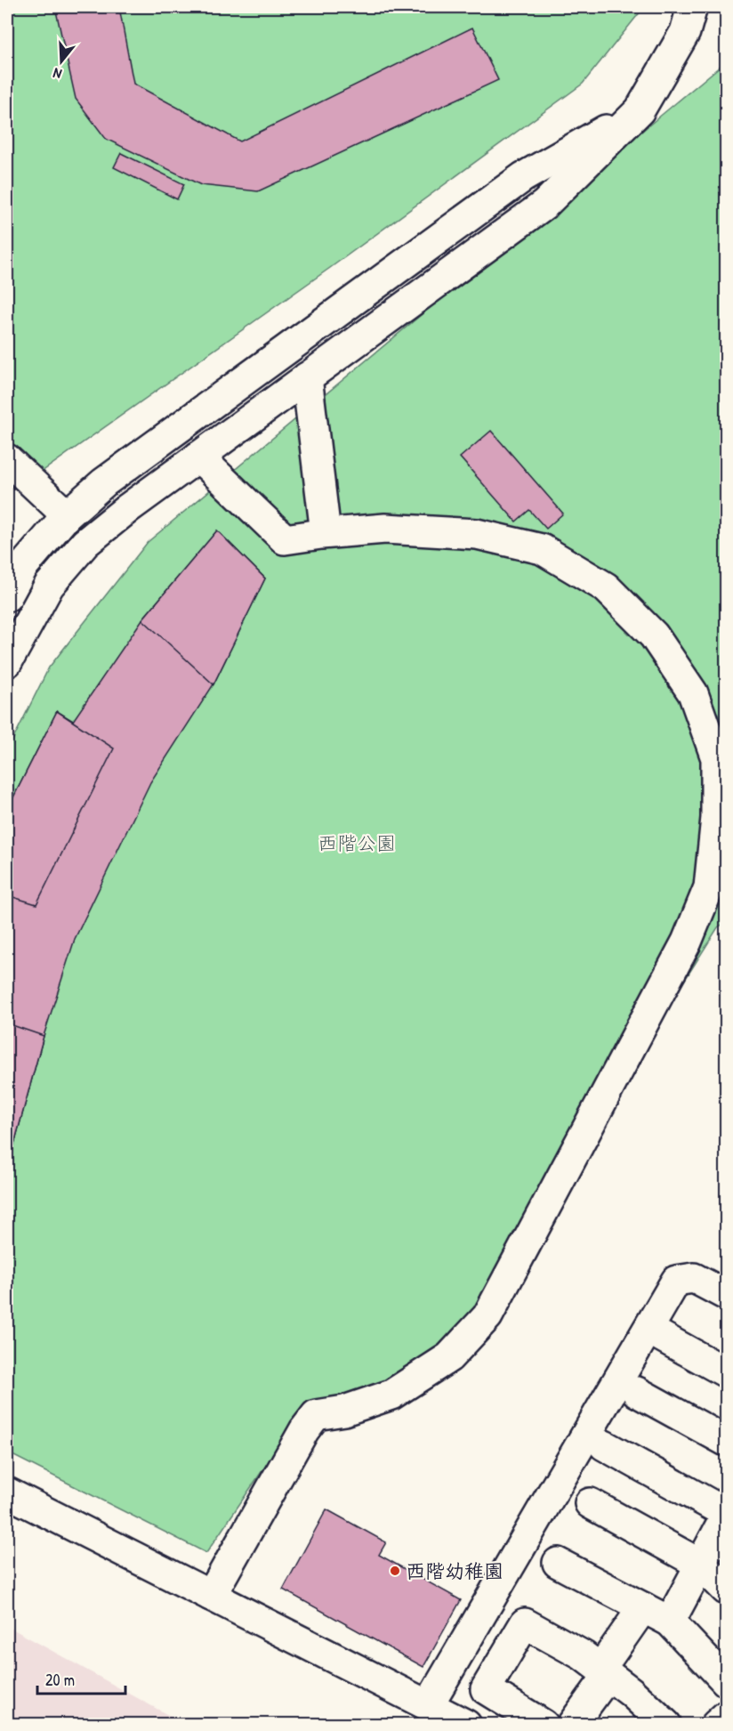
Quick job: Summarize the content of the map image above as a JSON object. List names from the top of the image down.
{
  "parks": ["西階公園"],
  "places": ["西階幼稚園"],
  "scale_bar": "20 m",
  "north": "bottom"
}
